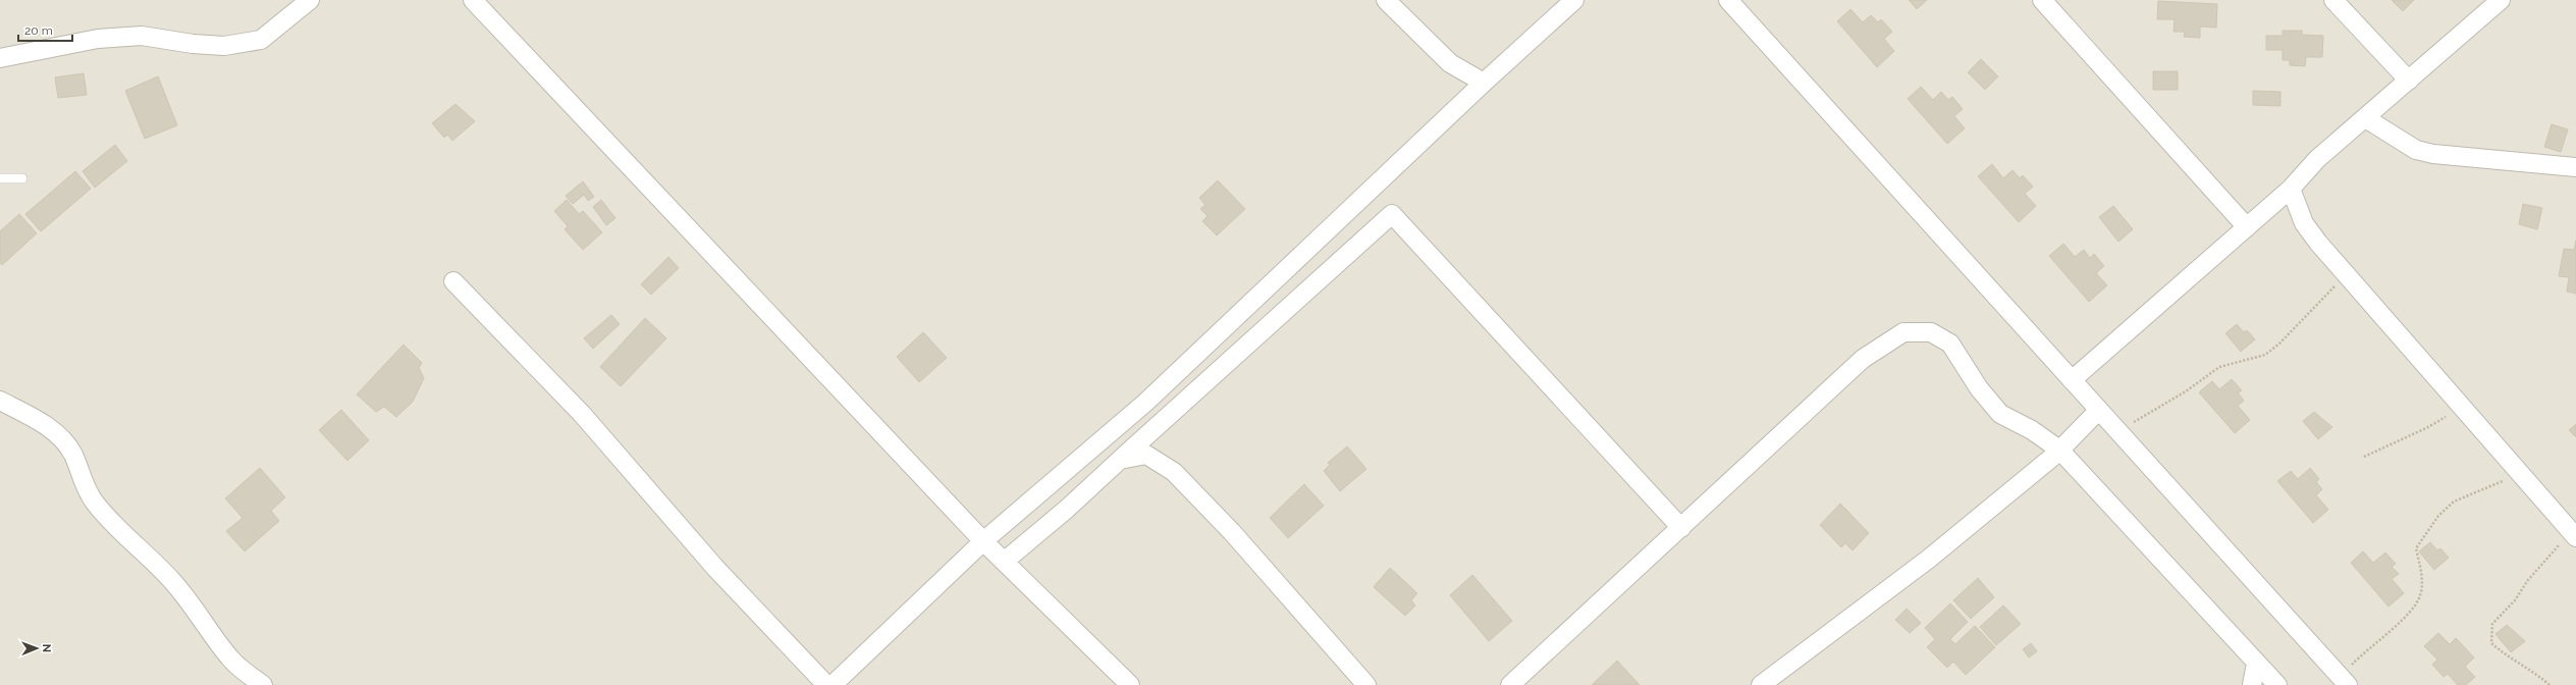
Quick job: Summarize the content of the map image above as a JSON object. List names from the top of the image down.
{
  "scale_bar": "20 m",
  "north": "right"
}
